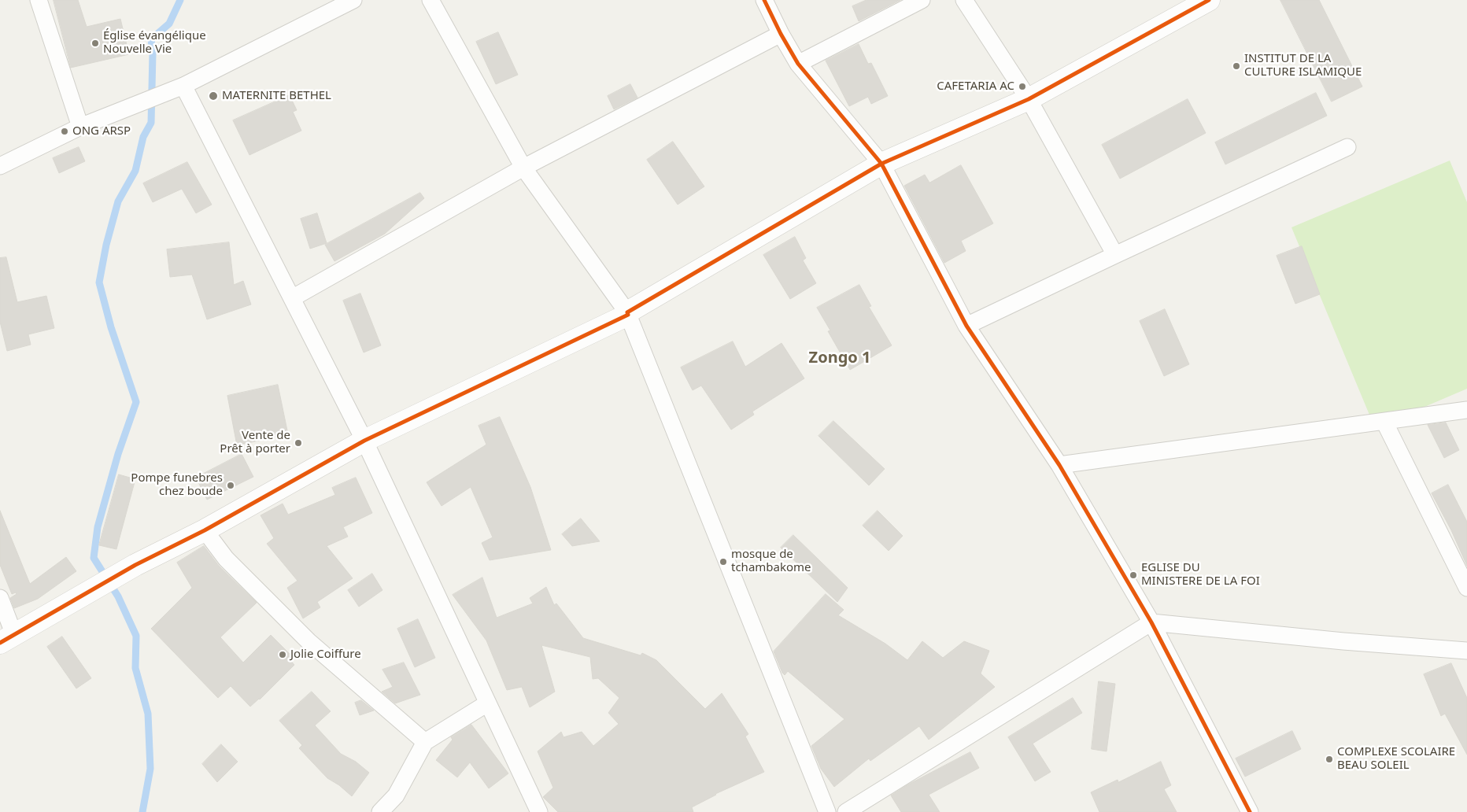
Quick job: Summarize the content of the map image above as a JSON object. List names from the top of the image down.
{
  "districts": ["Zongo 1"],
  "places": [
    "Église évangélique Nouvelle Vie",
    "INSTITUT DE LA CULTURE ISLAMIQUE",
    "CAFETARIA AC",
    "MATERNITE BETHEL",
    "ONG ARSP",
    "Vente de Prêt à porter",
    "Pompe funebres chez boude",
    "mosque de tchambakome",
    "EGLISE DU MINISTERE DE LA FOI",
    "Jolie Coiffure",
    "COMPLEXE SCOLAIRE BEAU SOLEIL"
  ]
}
